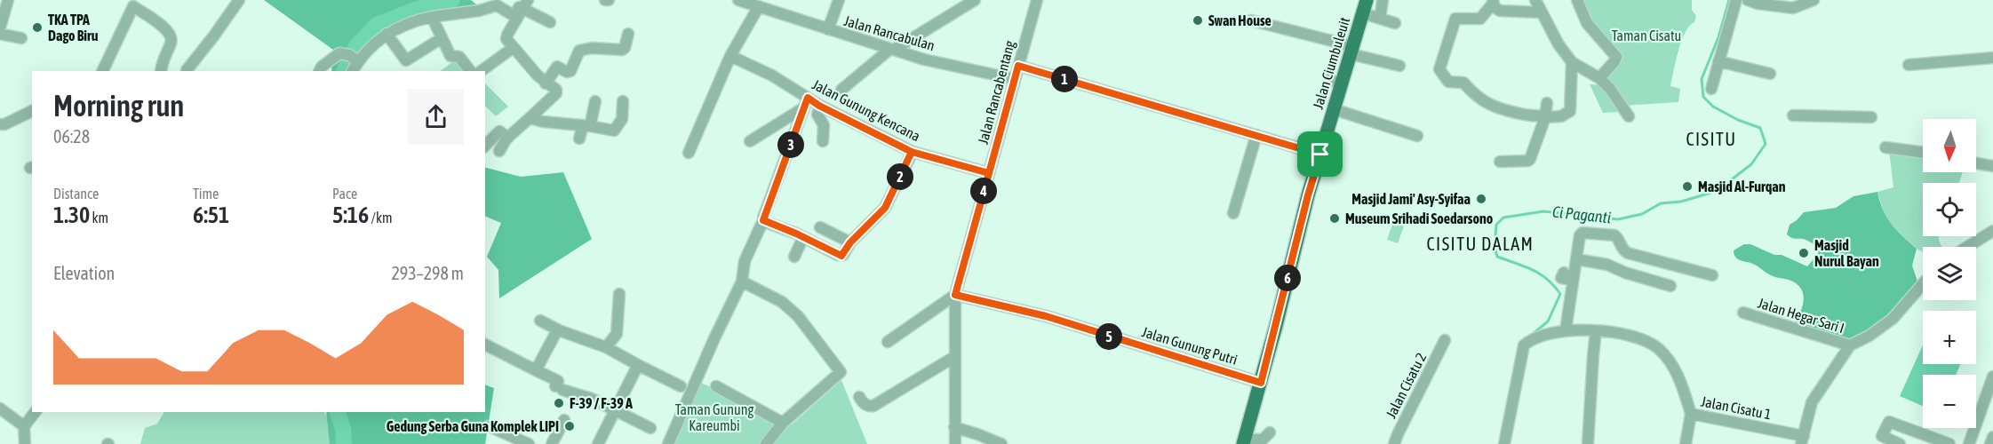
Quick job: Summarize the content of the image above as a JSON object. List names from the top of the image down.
{
  "streets": {
    "main road": ["Jalan Ciumbuleuit"],
    "street": [
      "Jalan Rancabulan",
      "Jalan Rancabentang",
      "Jalan Gunung Kencana",
      "Jalan Hegar Sari I",
      "Jalan Gunung Putri",
      "Jalan Cisatu 2",
      "Jalan Cisatu 1"
    ]
  },
  "crossings": [
    ["Jalan Rancabulan", "Jalan Rancabentang"],
    ["Jalan Ciumbuleuit", "Jalan Gunung Putri"],
    ["Jalan Rancabentang", "Jalan Gunung Kencana"],
    ["Jalan Rancabentang", "Jalan Gunung Putri"]
  ],
  "districts": ["CISITU", "CISITU DALAM"],
  "water": ["Ci Paganti"],
  "parks": ["Taman Cisatu", "Taman Gunung Kareumbi"],
  "places": [
    "Swan House",
    "TKA TPA Dago Biru",
    "Masjid Al-Furqan",
    "Masjid Jami' Asy-Syifaa",
    "Museum Srihadi Soedarsono",
    "Masjid Nurul Bayan",
    "F-39 / F-39 A",
    "Gedung Serba Guna Komplek LIPI"
  ],
  "north": "bottom",
  "page": {
    "pins": [
      "1",
      "3",
      "2",
      "4",
      "6",
      "5"
    ],
    "heading": ["Morning run", "06:28"],
    "map_buttons": ["+", "−"],
    "stats": [
      ["Distance", "1.30 km"],
      ["Time", "6:51"],
      ["Pace", "5:16 /km"]
    ],
    "chart": ["Elevation", "293–298 m"]
  }
}
